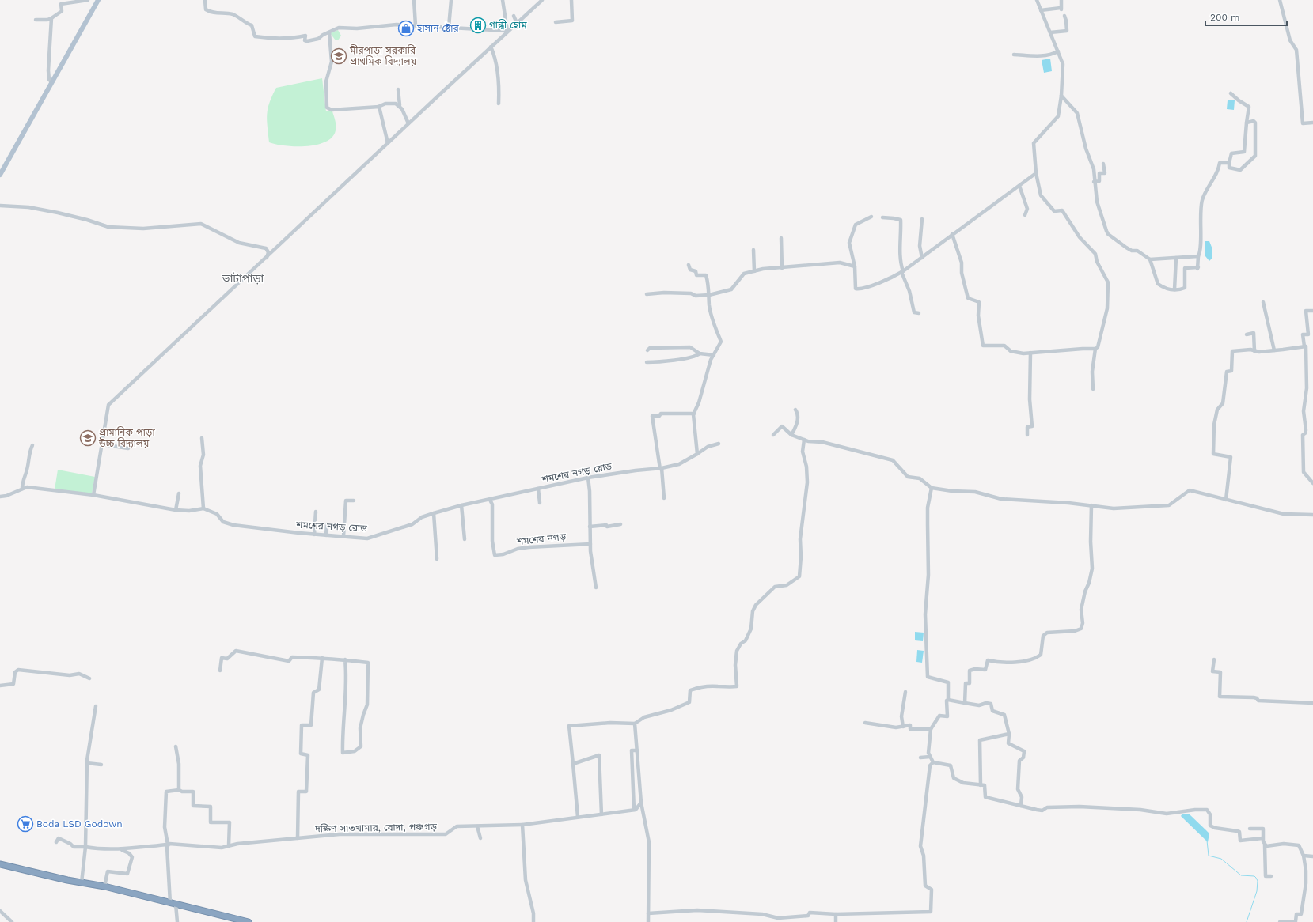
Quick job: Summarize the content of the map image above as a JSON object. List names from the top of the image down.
{
  "streets": {
    "street": ["শমশের নগড় রোড", "শমশের নগড়", "দক্ষিণ সাতখামার, বোদা, পঞ্চগড়"]
  },
  "crossings": [
    ["শমশের নগড় রোড", "শমশের নগড়"]
  ],
  "districts": ["ভাটাপাড়া"],
  "places": {
    "building": ["গান্ধী হোম"],
    "shop": ["হাসান ষ্টোর"],
    "school or university": ["মীরপাড়া সরকারি প্রাথমিক বিদ্যালয়", "প্রামানিক পাড়া উচ্চ বিদ্যালয়"],
    "supermarket": ["Boda LSD Godown"]
  },
  "scale_bar": "200 m"
}
